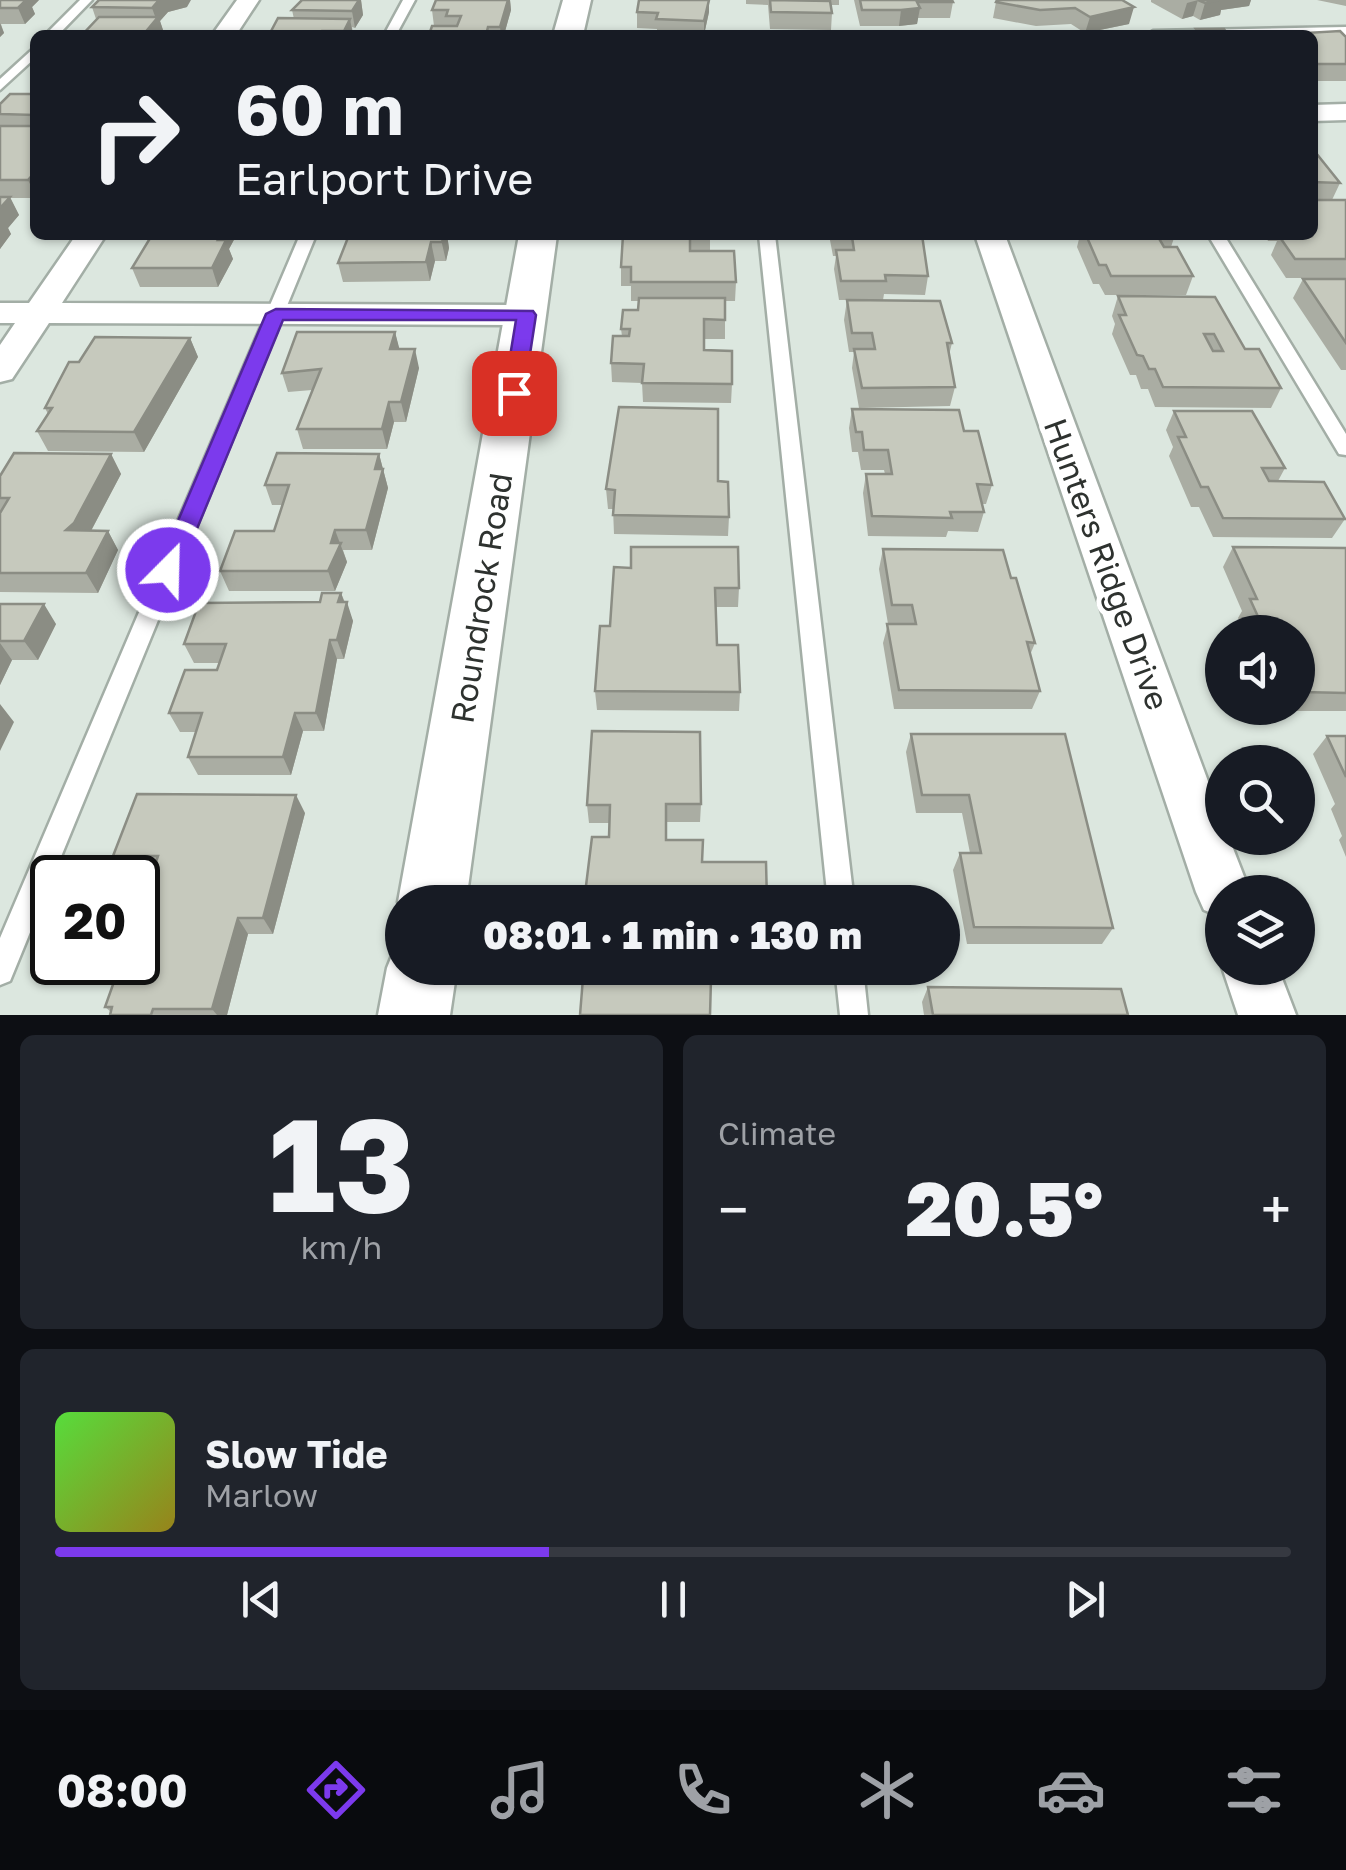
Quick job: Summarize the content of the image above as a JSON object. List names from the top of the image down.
{
  "streets": {
    "street": ["Hunters Ridge Drive", "Roundrock Road"]
  },
  "page": {
    "turn": ["60 m", "Earlport Drive"],
    "limit": "20",
    "trip": "08:01 · 1 min · 130 m",
    "tile": [
      ["13", "km/h"],
      "Climate"
    ],
    "heat": ["−", "20.5°", "+"],
    "song": ["Slow Tide", "Marlow"],
    "tabs": "08:00"
  }
}
